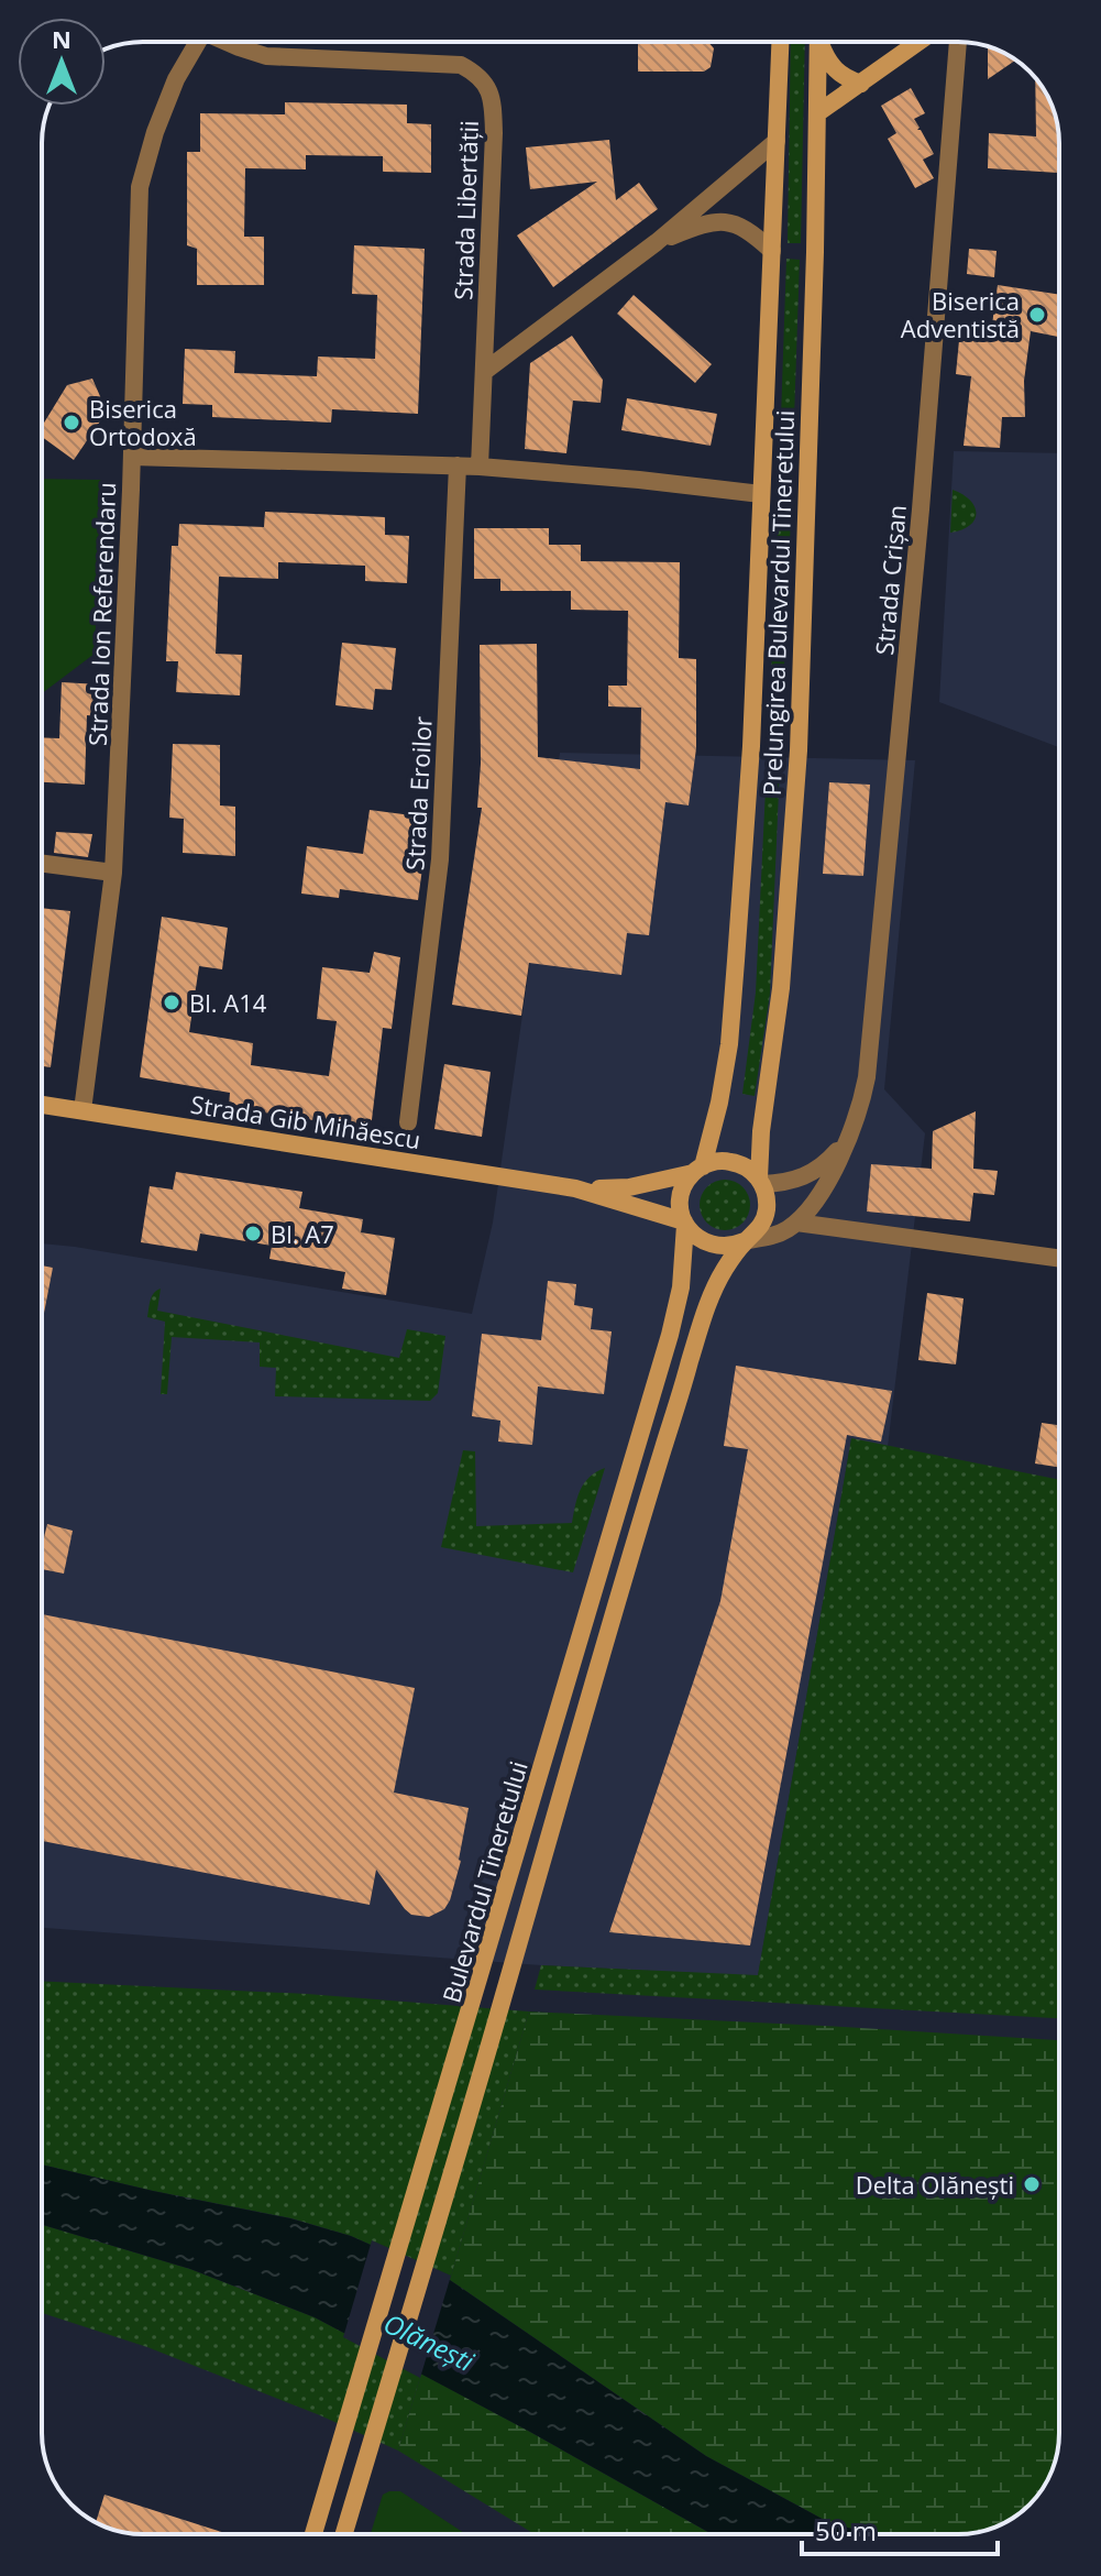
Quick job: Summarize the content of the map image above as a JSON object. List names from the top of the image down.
{
  "streets": {
    "main road": ["Prelungirea Bulevardul Tineretului", "Strada Gib Mihăescu", "Bulevardul Tineretului"],
    "street": [
      "Strada Libertății",
      "Strada Crișan",
      "Strada Ion Referendaru",
      "Strada Eroilor"
    ]
  },
  "crossings": [
    ["Strada Crișan", "Prelungirea Bulevardul Tineretului"],
    ["Strada Crișan", "Strada Gib Mihăescu"],
    ["Strada Crișan", "Bulevardul Tineretului"],
    ["Prelungirea Bulevardul Tineretului", "Strada Gib Mihăescu"],
    ["Prelungirea Bulevardul Tineretului", "Bulevardul Tineretului"],
    ["Strada Ion Referendaru", "Strada Gib Mihăescu"],
    ["Strada Gib Mihăescu", "Bulevardul Tineretului"]
  ],
  "water": ["Olănești"],
  "places": [
    "Biserica Adventistă",
    "Biserica Ortodoxă",
    "Bl. A14",
    "Bl. A7",
    "Delta Olănești"
  ],
  "scale_bar": "50 m",
  "north": "top"
}
